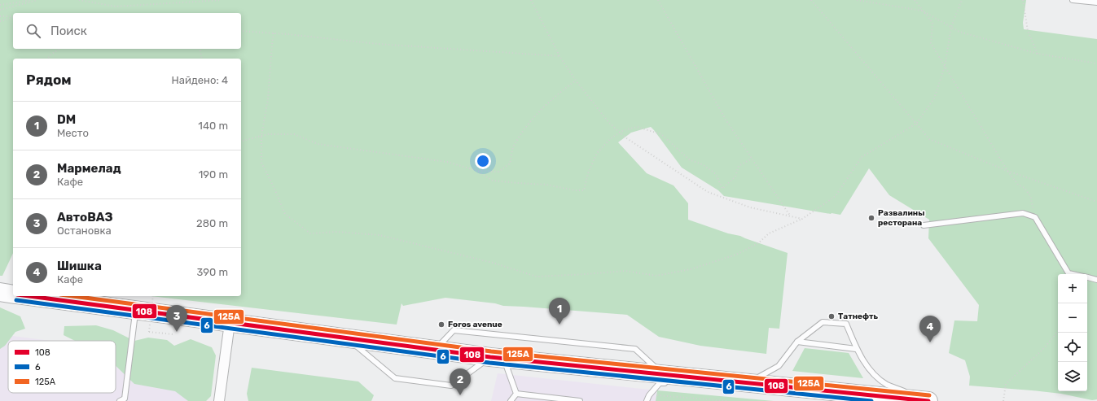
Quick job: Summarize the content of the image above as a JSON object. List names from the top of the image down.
{
  "places": ["Развалины ресторана", "Татнефть", "Foros avenue"],
  "lines": ["transit line 108", "transit line 125А", "transit line 6"],
  "legend": ["108", "6", "125А"],
  "page": {
    "search": "Поиск",
    "heading": ["Рядом", "Найдено: 4"],
    "list": [
      {
        "mark": "1",
        "name": "DM",
        "note": "Место",
        "value": "140 m"
      },
      {
        "mark": "2",
        "name": "Мармелад",
        "note": "Кафе",
        "value": "190 m"
      },
      {
        "mark": "3",
        "name": "АвтоВАЗ",
        "note": "Остановка",
        "value": "280 m"
      },
      {
        "mark": "4",
        "name": "Шишка",
        "note": "Кафе",
        "value": "390 m"
      }
    ],
    "map_buttons": ["+", "−"],
    "pins": [
      "1",
      "3",
      "4",
      "2"
    ]
  }
}
